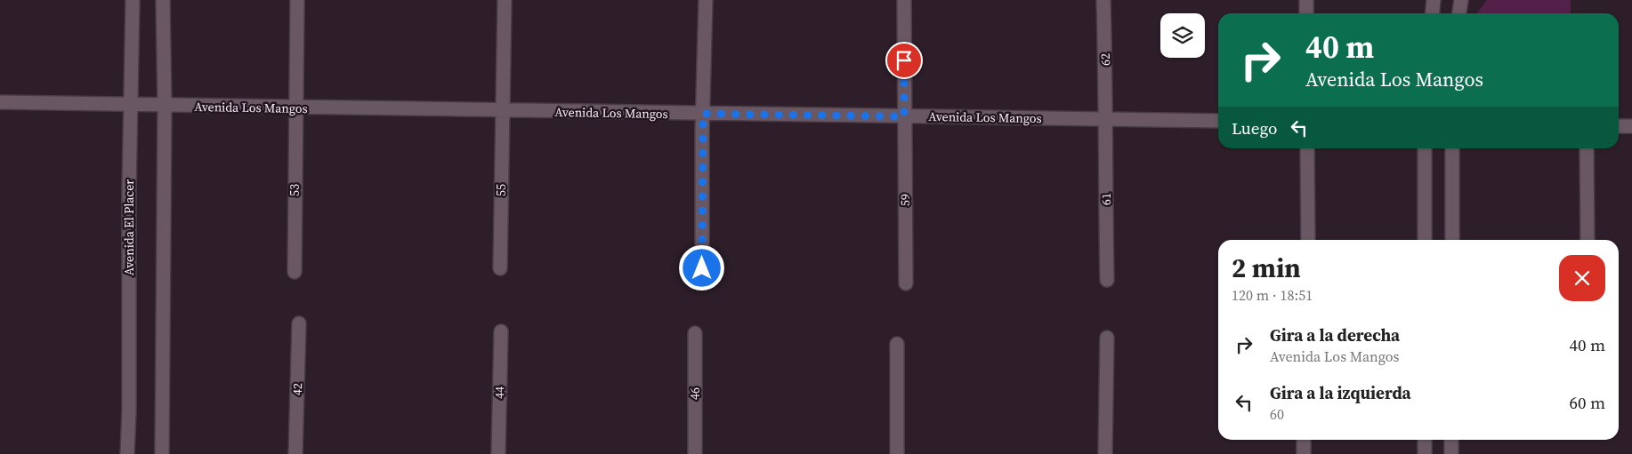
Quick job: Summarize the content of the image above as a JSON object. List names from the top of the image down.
{
  "streets": {
    "street": [
      "62",
      "Avenida Los Mangos",
      "53",
      "55",
      "61",
      "59",
      "Avenida El Placer",
      "42",
      "44",
      "46"
    ]
  },
  "crossings": [
    ["62", "Avenida Los Mangos"],
    ["62", "61"],
    ["Avenida Los Mangos", "53"],
    ["Avenida Los Mangos", "55"],
    ["Avenida Los Mangos", "61"],
    ["Avenida Los Mangos", "59"],
    ["Avenida Los Mangos", "Avenida El Placer"]
  ],
  "page": {
    "turn": ["40 m", "Avenida Los Mangos"],
    "then": "Luego",
    "heading": ["2 min", "120 m · 18:51"],
    "list": [
      {
        "name": "Gira a la derecha",
        "note": "Avenida Los Mangos",
        "value": "40 m"
      },
      {
        "name": "Gira a la izquierda",
        "note": "60",
        "value": "60 m"
      }
    ]
  }
}
